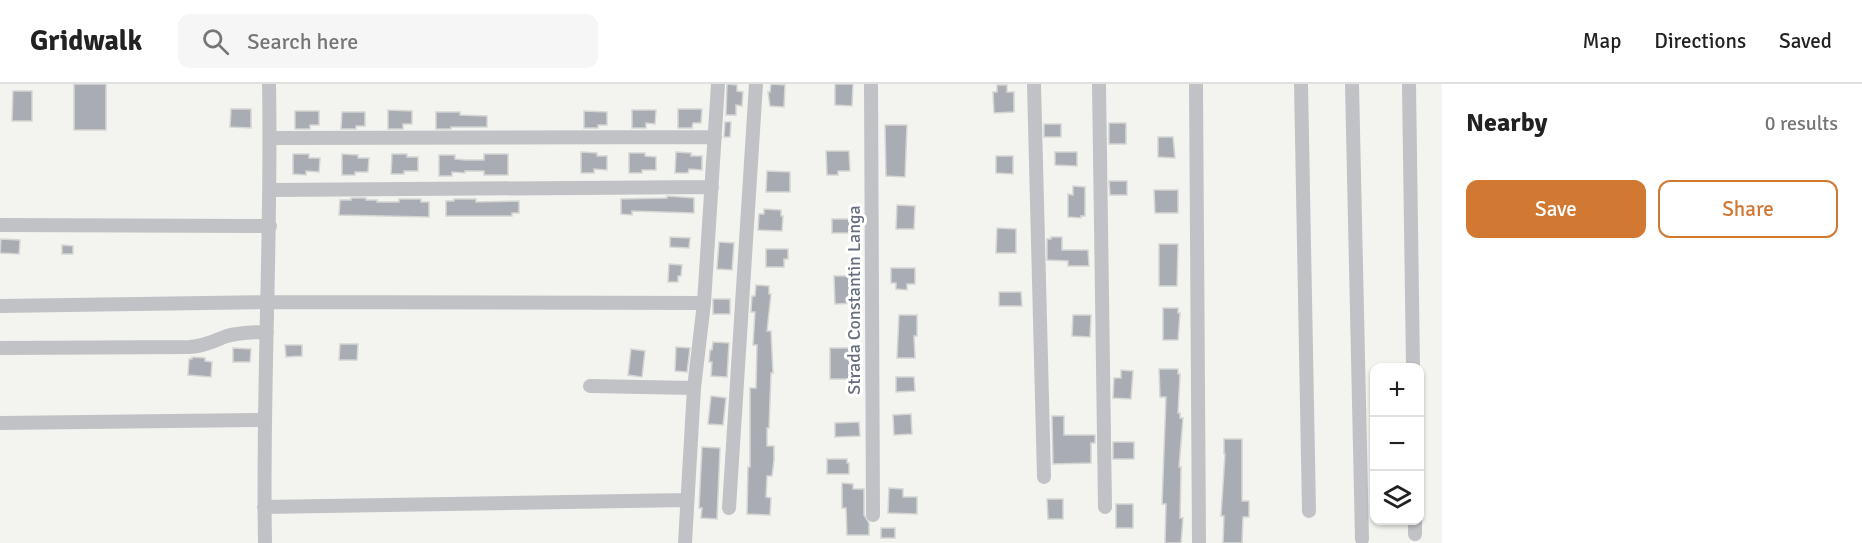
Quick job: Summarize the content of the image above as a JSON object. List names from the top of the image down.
{
  "streets": {
    "street": ["Strada Constantin Langa"]
  },
  "page": {
    "header": "Gridwalk",
    "search": "Search here",
    "nav": ["Map", "Directions", "Saved"],
    "heading": ["Nearby", "0 results"],
    "buttons": ["Save", "Share"],
    "map_buttons": ["+", "−"]
  }
}
